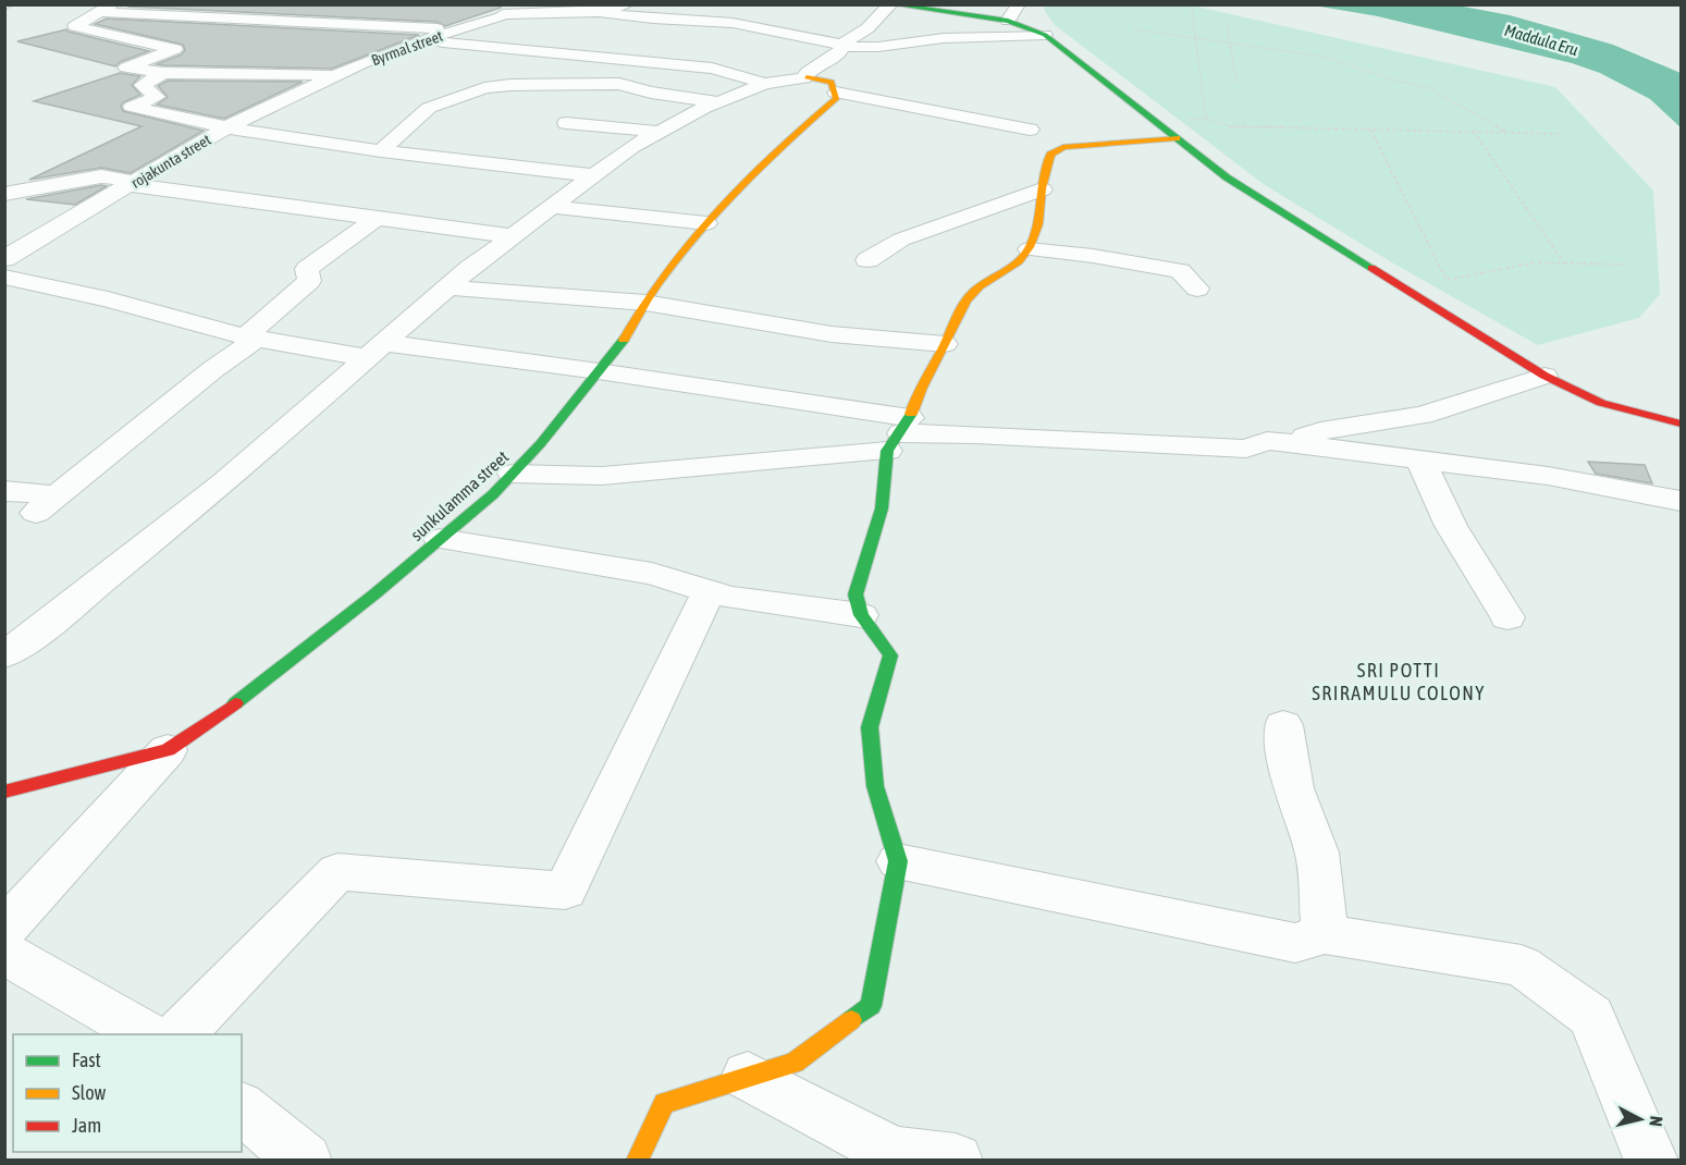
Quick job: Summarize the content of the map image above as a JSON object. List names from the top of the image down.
{
  "streets": {
    "street": ["Byrmal street", "rojakunta street", "sunkulamma street"]
  },
  "crossings": [
    ["Byrmal street", "rojakunta street"]
  ],
  "districts": ["SRI POTTI SRIRAMULU COLONY"],
  "water": ["Maddula Eru"],
  "legend": ["Fast", "Slow", "Jam"],
  "north": "right"
}
